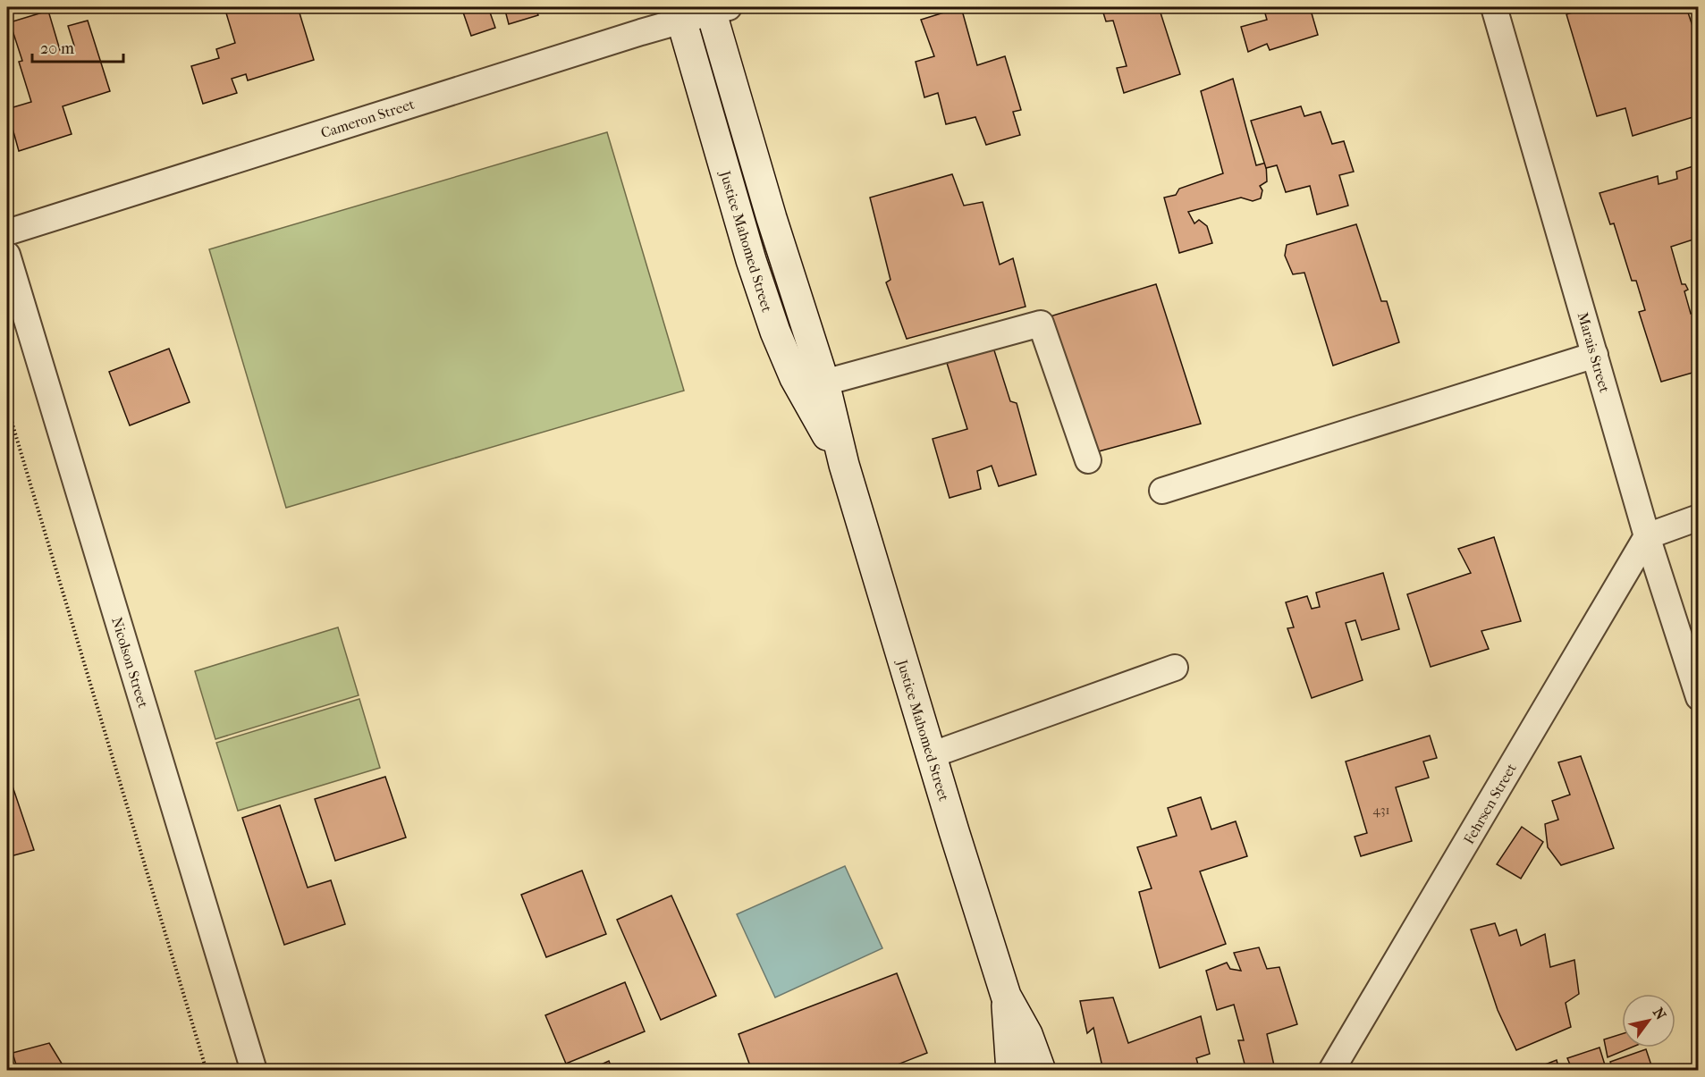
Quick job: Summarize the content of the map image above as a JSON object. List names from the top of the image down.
{
  "streets": {
    "main road": ["Justice Mahomed Street"],
    "street": [
      "Cameron Street",
      "Marais Street",
      "Nicolson Street",
      "Fehrsen Street"
    ]
  },
  "crossings": [
    ["Cameron Street", "Justice Mahomed Street"],
    ["Marais Street", "Fehrsen Street"]
  ],
  "house_numbers": ["431"],
  "scale_bar": "20 m",
  "north": "top right"
}
